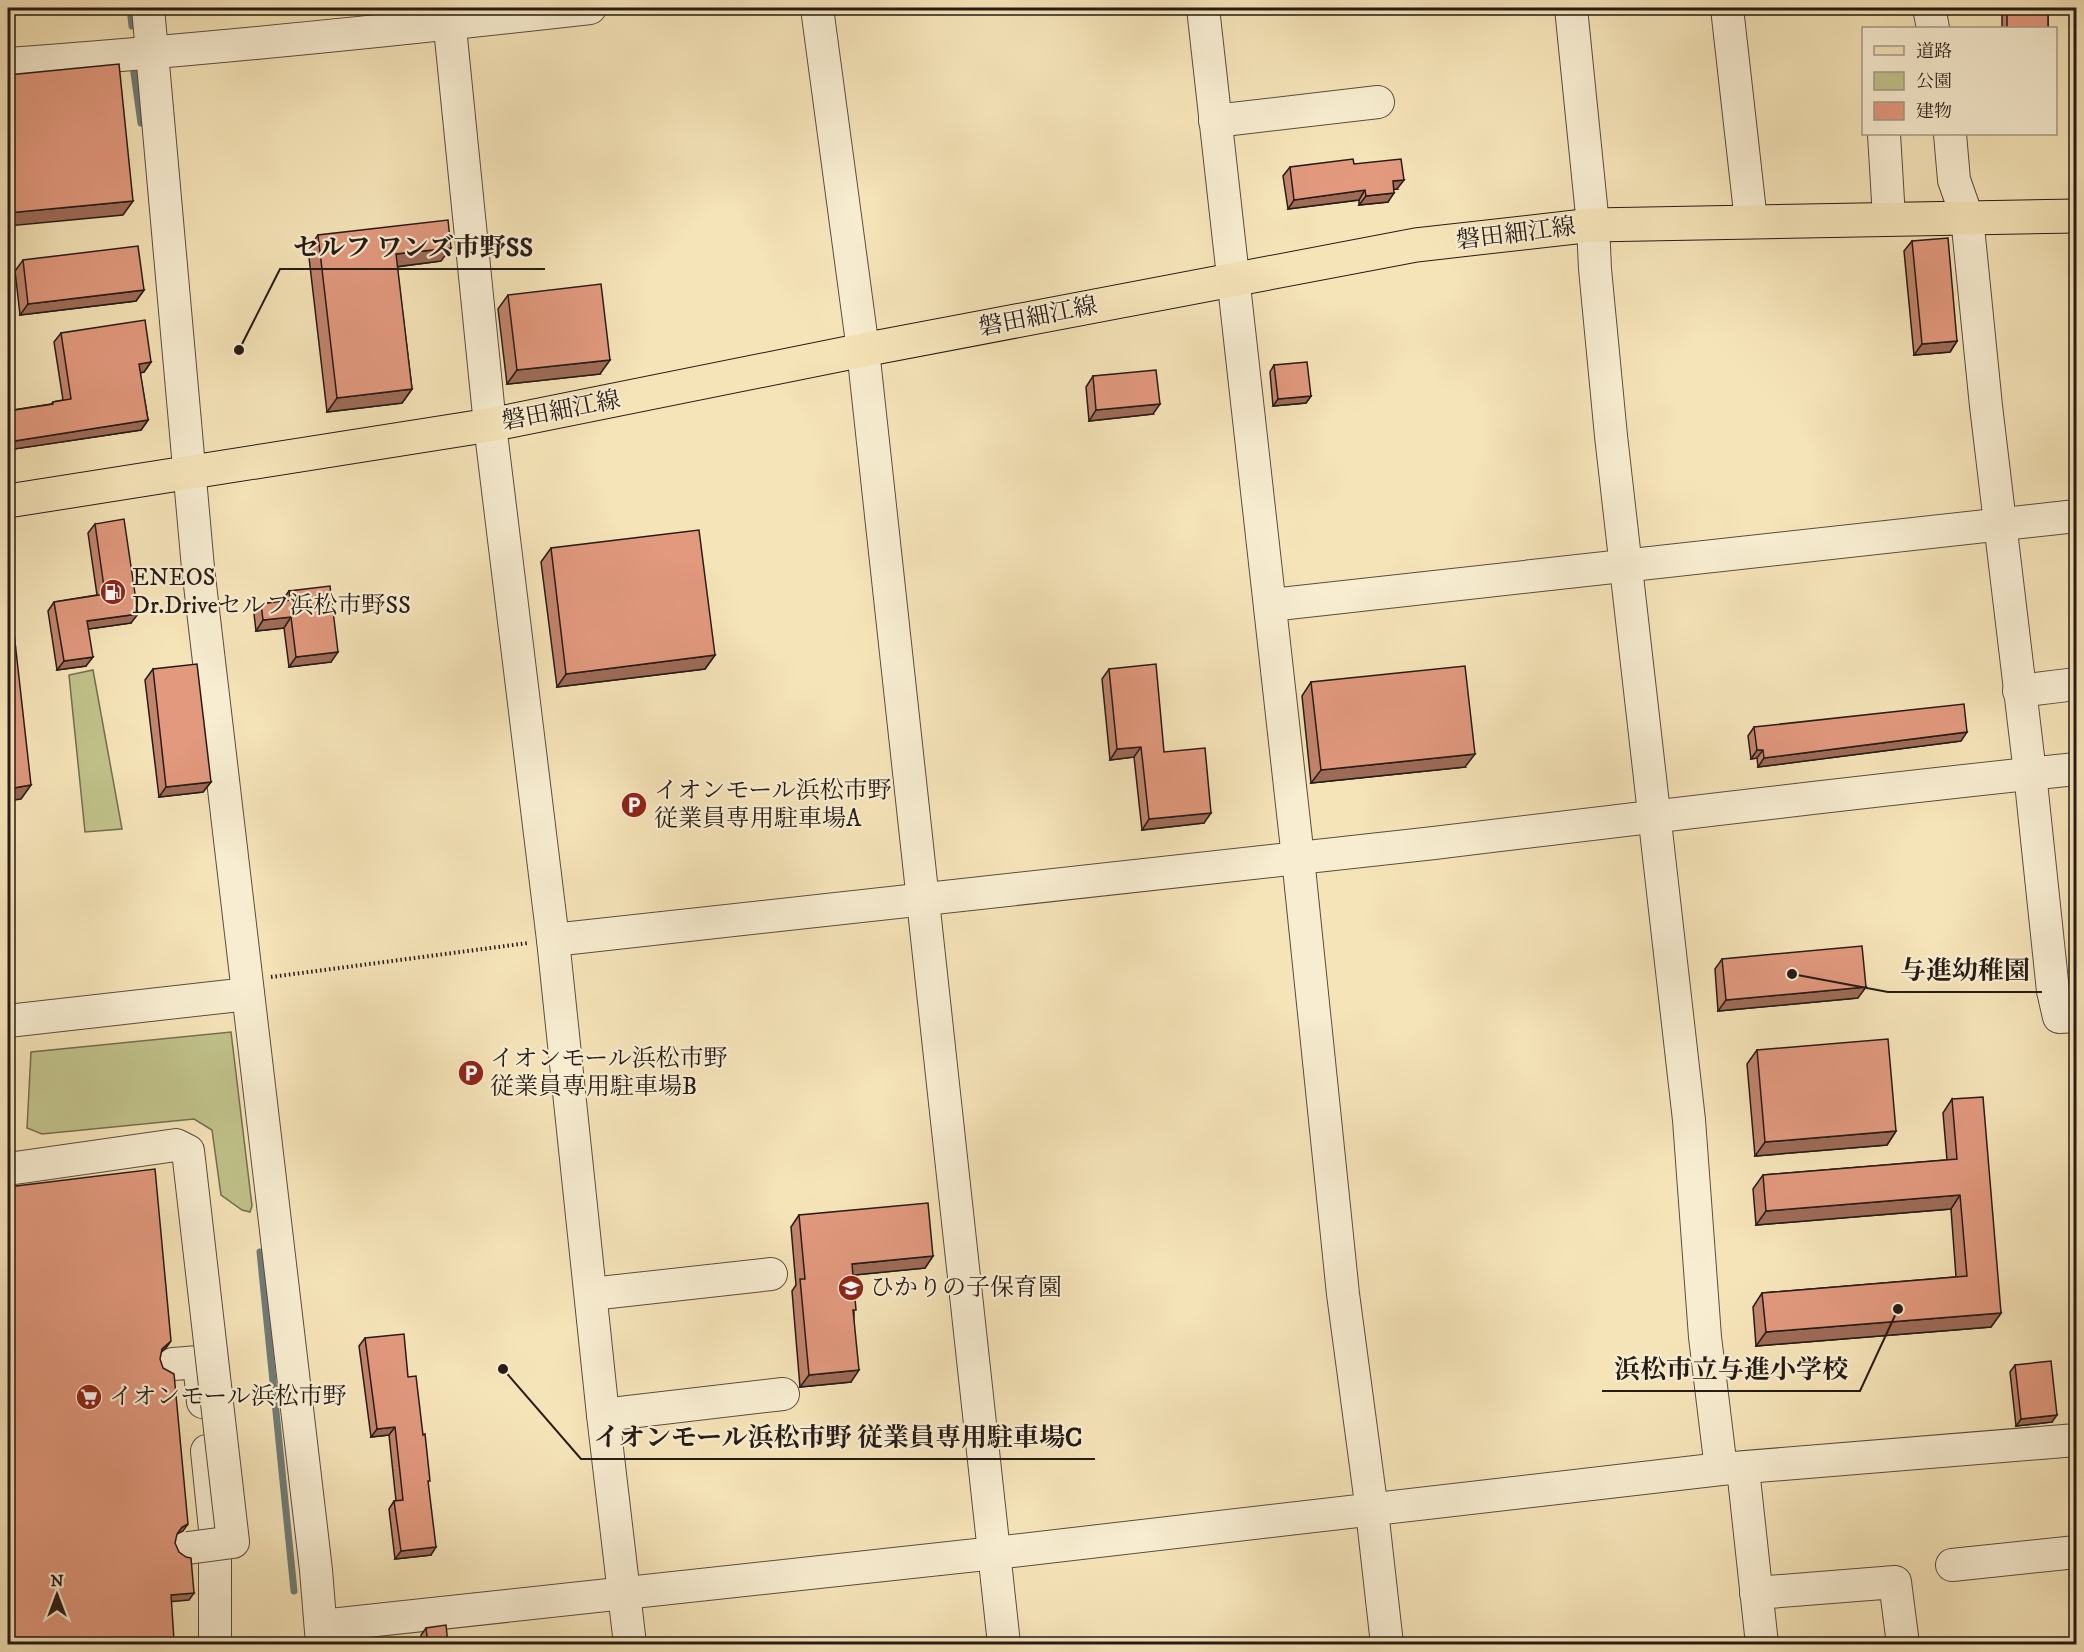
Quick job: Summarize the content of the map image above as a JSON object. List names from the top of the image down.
{
  "streets": {
    "main road": ["磐田細江線"]
  },
  "places": {
    "other": [
      "セルフ ワンズ市野SS",
      "与進幼稚園",
      "浜松市立与進小学校",
      "イオンモール浜松市野 従業員専用駐車場C"
    ],
    "fuel station": ["ENEOS Dr.Driveセルフ浜松市野SS"],
    "parking": ["イオンモール浜松市野 従業員専用駐車場A", "イオンモール浜松市野 従業員専用駐車場B"],
    "school or university": ["ひかりの子保育園"],
    "supermarket": ["イオンモール浜松市野"]
  },
  "legend": ["道路", "公園", "建物"],
  "north": "top"
}
